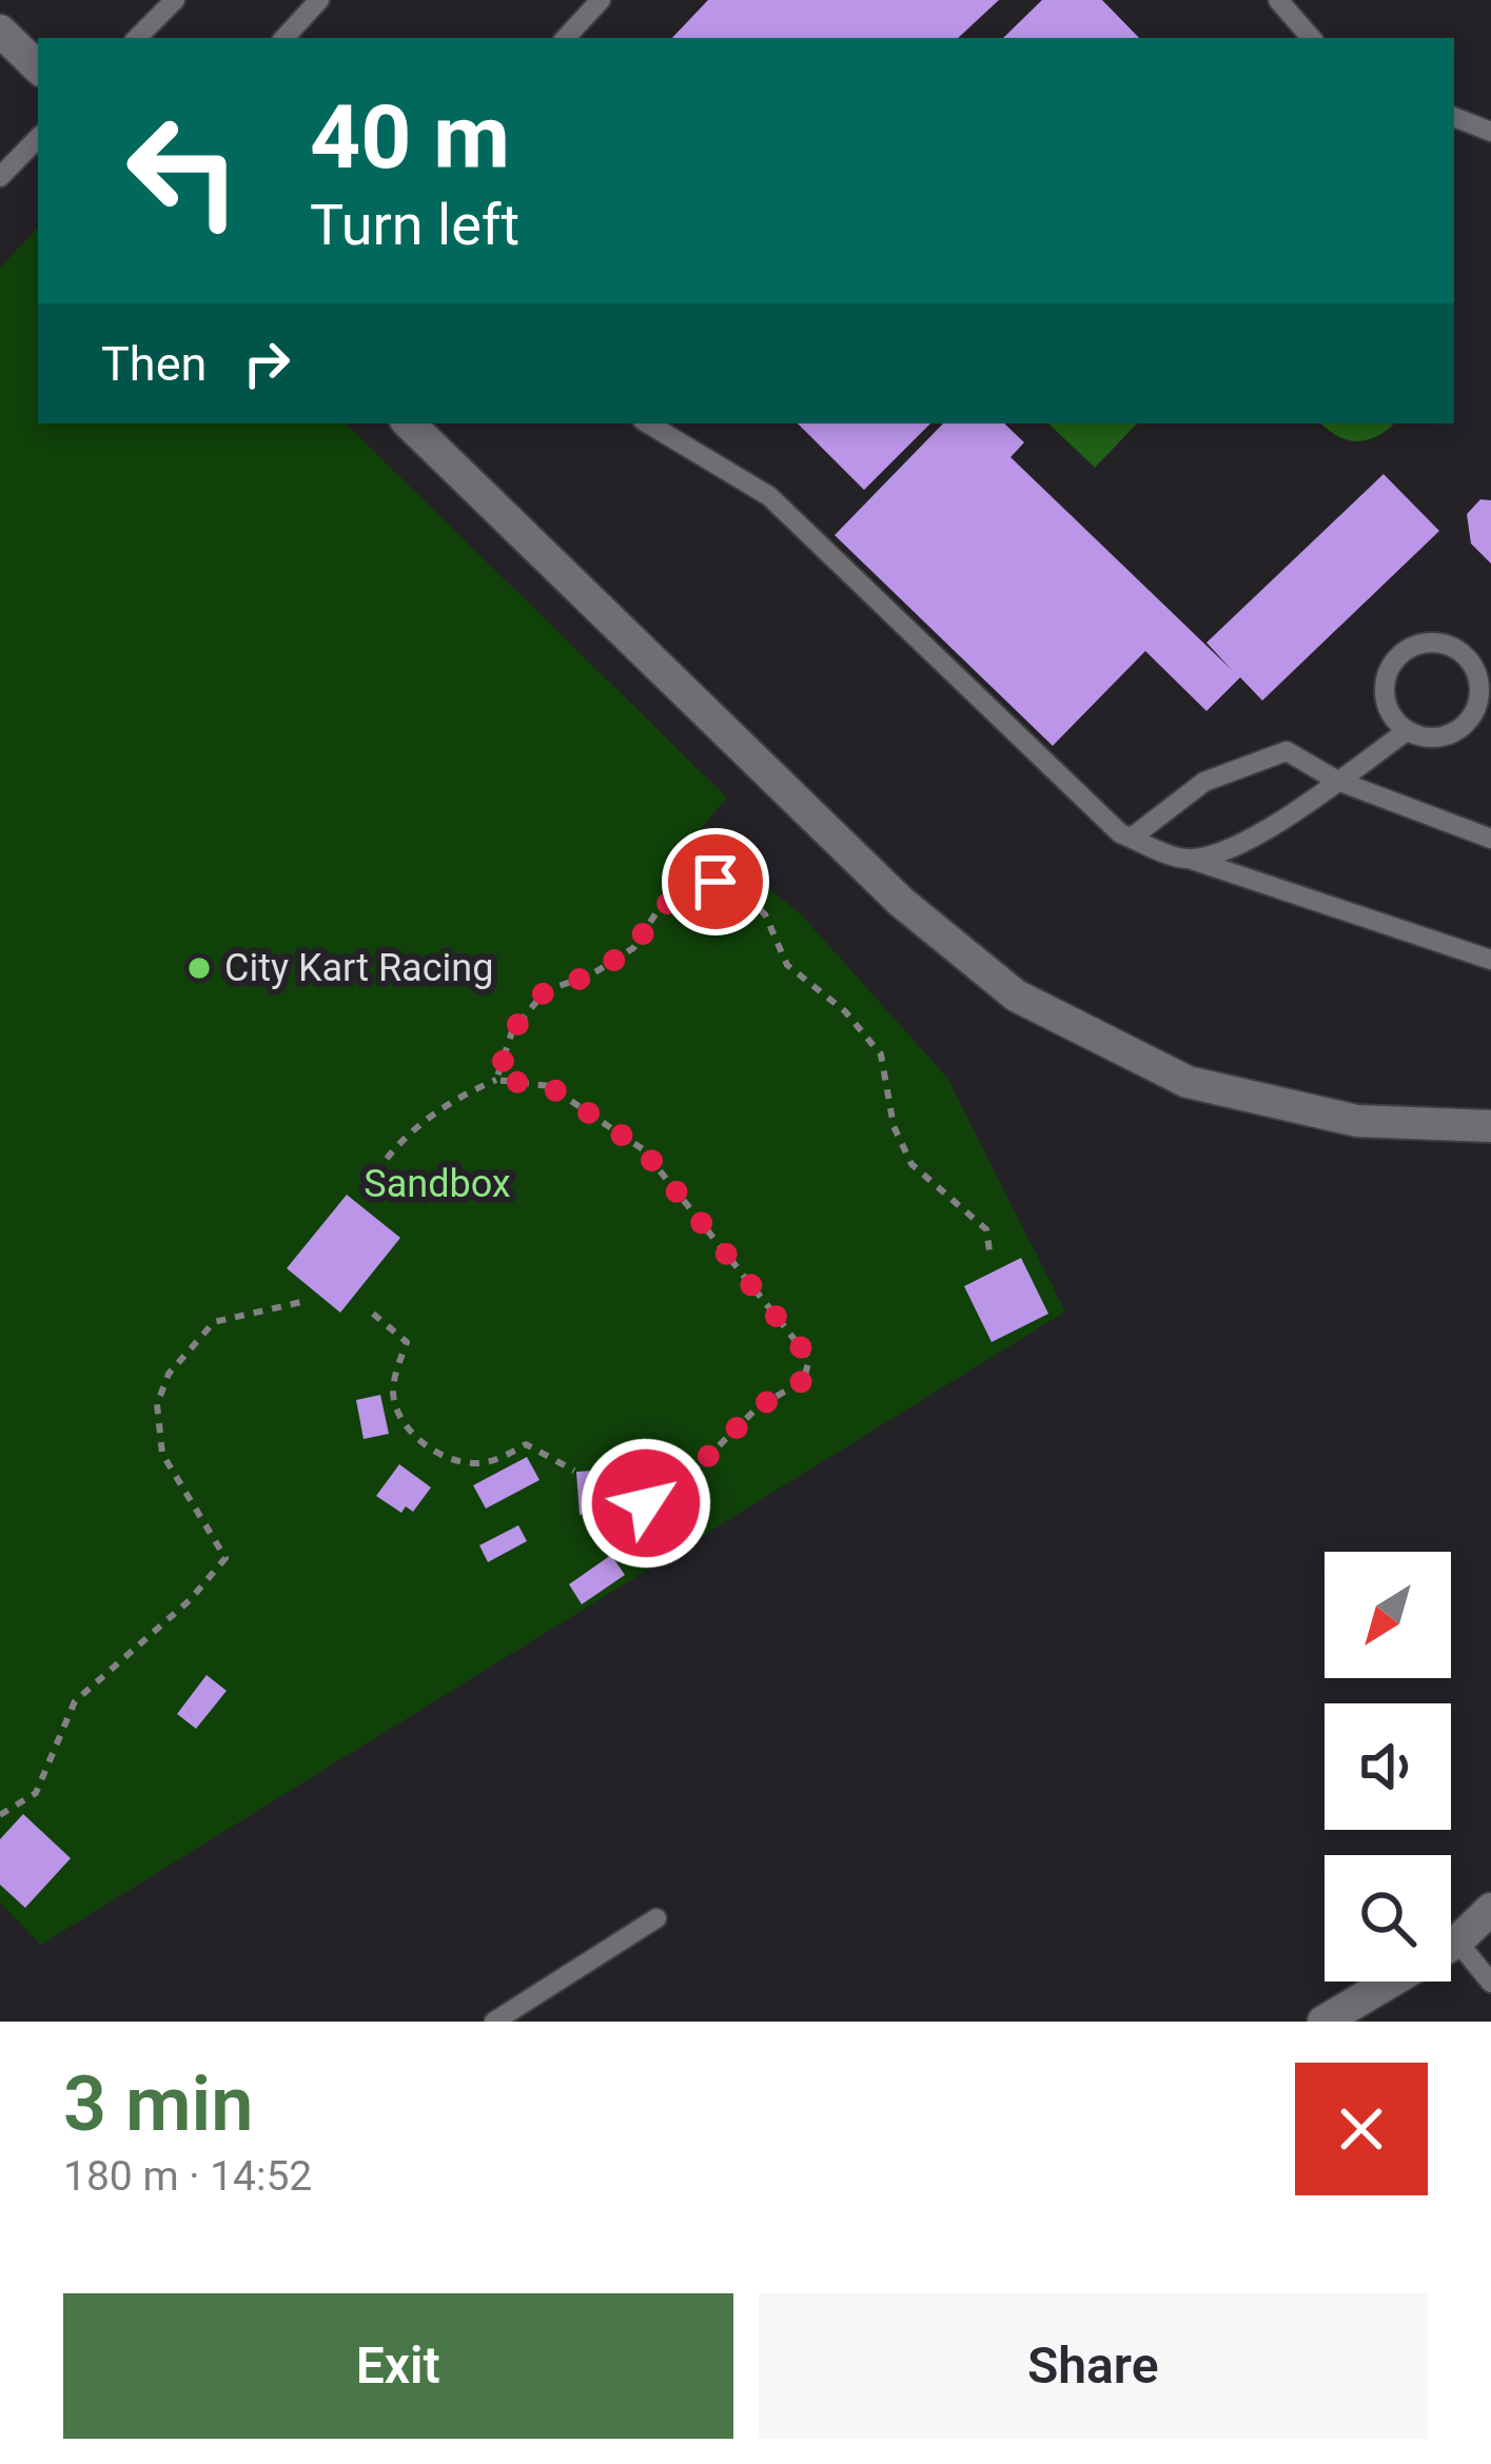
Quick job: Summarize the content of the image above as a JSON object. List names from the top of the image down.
{
  "parks": ["Sandbox"],
  "places": ["City Kart Racing"],
  "north": "bottom left",
  "page": {
    "turn": ["40 m", "Turn left"],
    "then": "Then",
    "heading": ["3 min", "180 m · 14:52"],
    "buttons": ["Exit", "Share"]
  }
}
